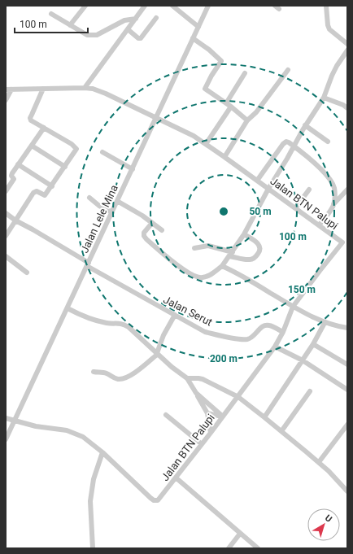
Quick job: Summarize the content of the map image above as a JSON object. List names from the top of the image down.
{
  "streets": {
    "street": ["Jalan BTN Palupi", "Jalan Lele Mina", "Jalan Serut"]
  },
  "crossings": [
    ["Jalan BTN Palupi", "Jalan Lele Mina"],
    ["Jalan BTN Palupi", "Jalan Serut"],
    ["Jalan Lele Mina", "Jalan Serut"]
  ],
  "scale_bar": "100 m",
  "north": "top right",
  "rings": [
    "50 m",
    "100 m",
    "150 m",
    "200 m"
  ]
}
